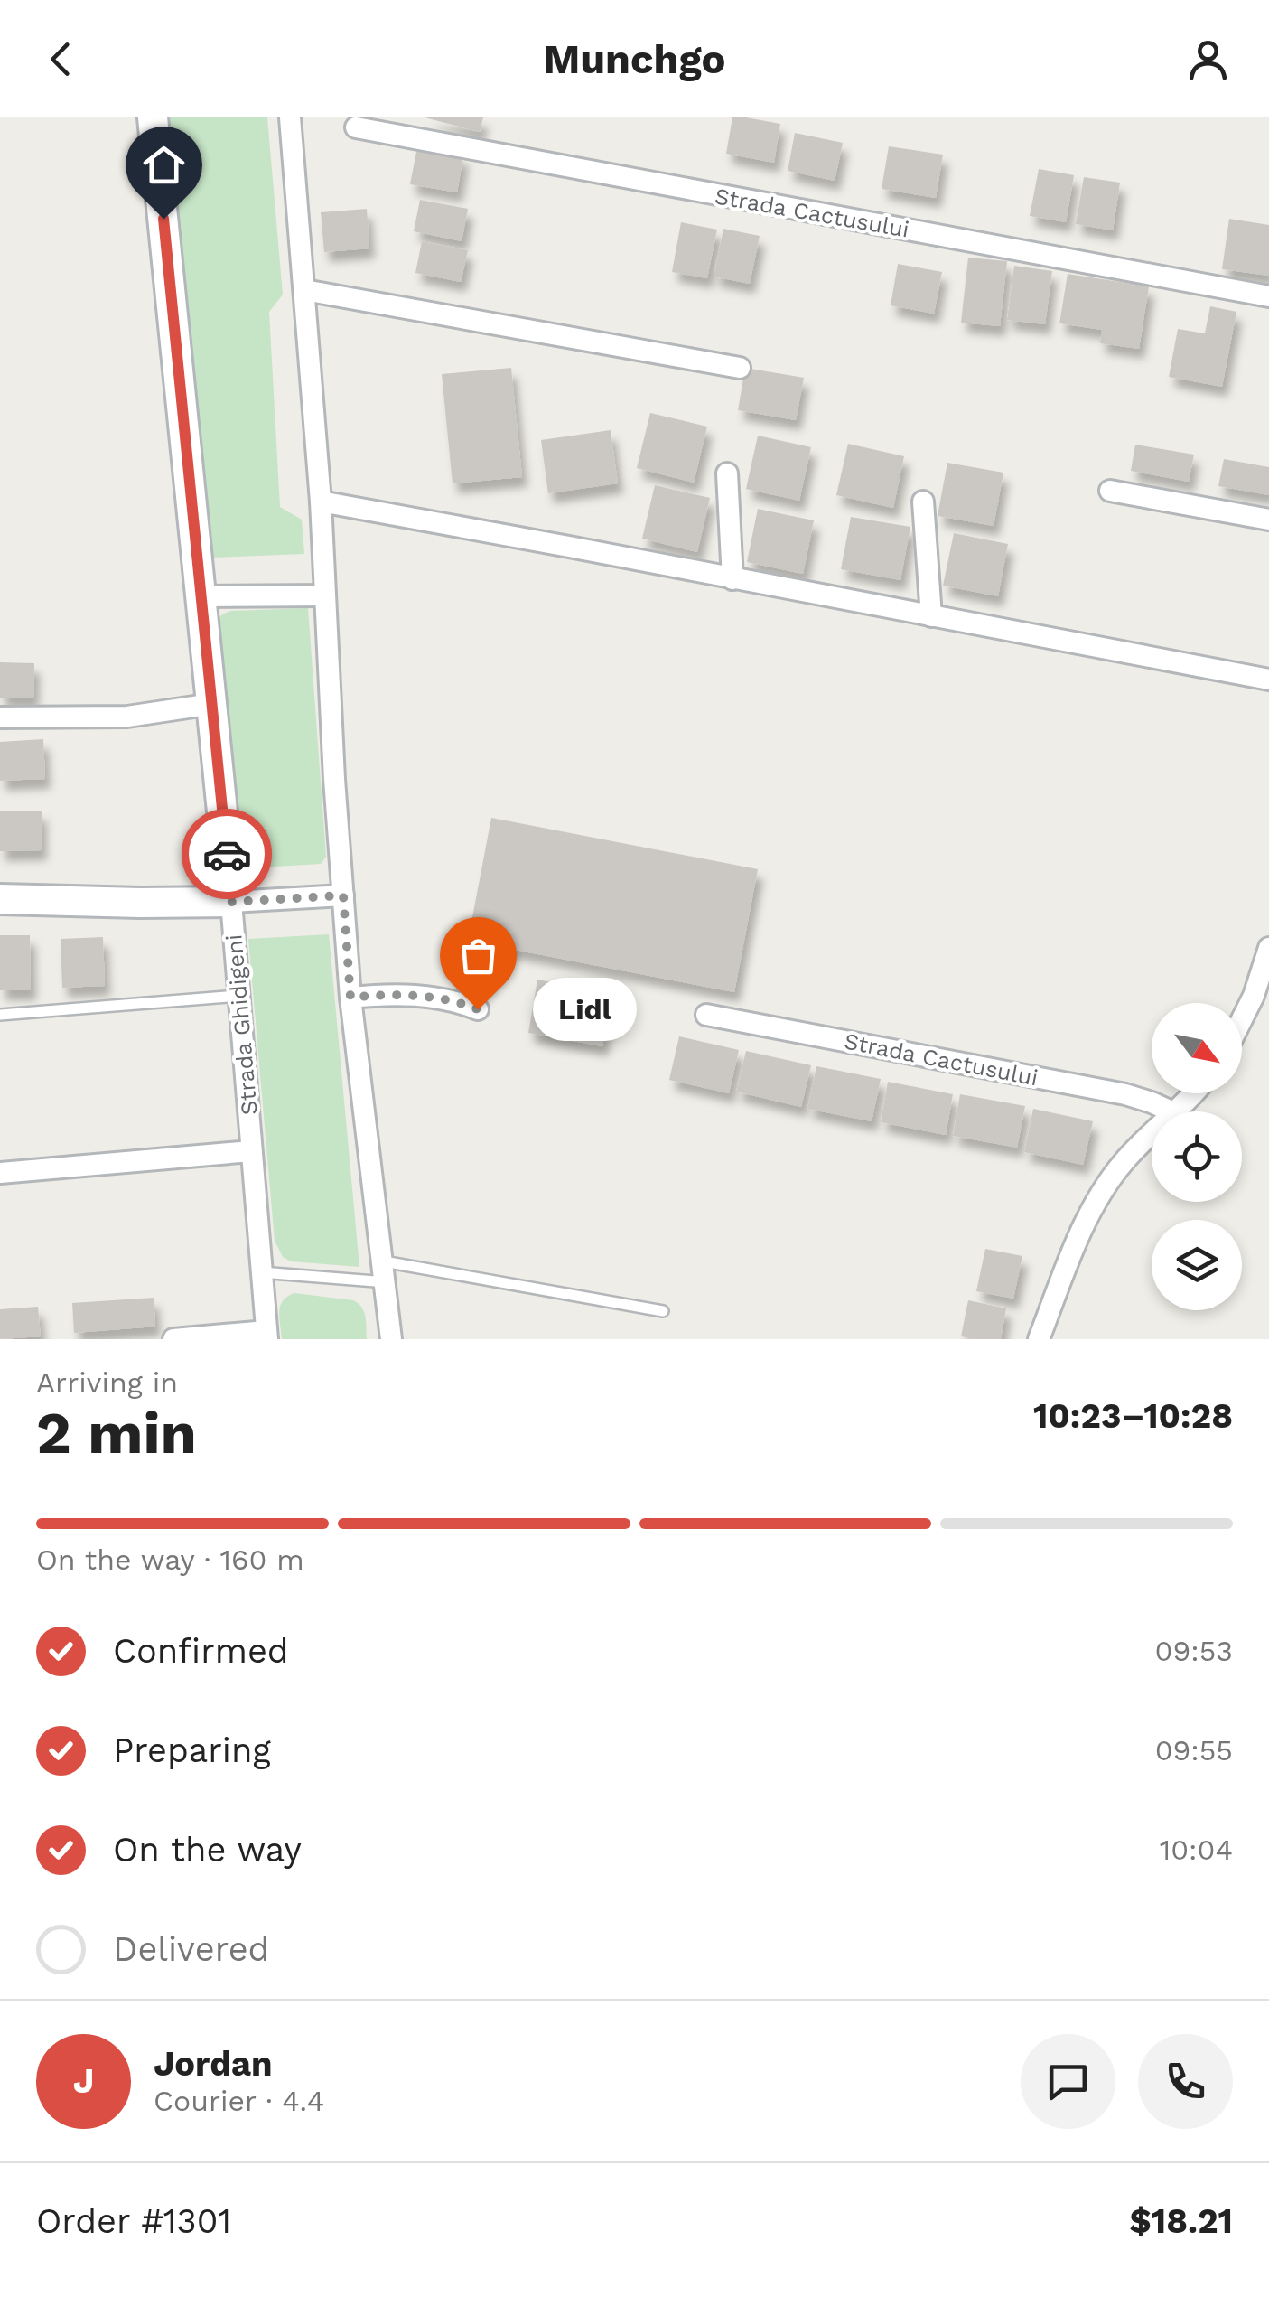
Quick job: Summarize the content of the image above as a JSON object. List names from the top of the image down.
{
  "streets": {
    "street": ["Strada Cactusului", "Strada Ghidigeni"]
  },
  "places": ["Lidl"],
  "north": "bottom right",
  "page": {
    "header": "Munchgo",
    "bubble": "Lidl",
    "heading": ["2 min", "Arriving in", "10:23–10:28"],
    "panel": [
      "Jordan",
      "Courier · 4.4",
      "Order #1301",
      "$18.21"
    ],
    "bar": "On the way · 160 m",
    "list": [
      ["Confirmed", "09:53"],
      ["Preparing", "09:55"],
      ["On the way", "10:04"],
      "Delivered"
    ],
    "round": "J"
  }
}
